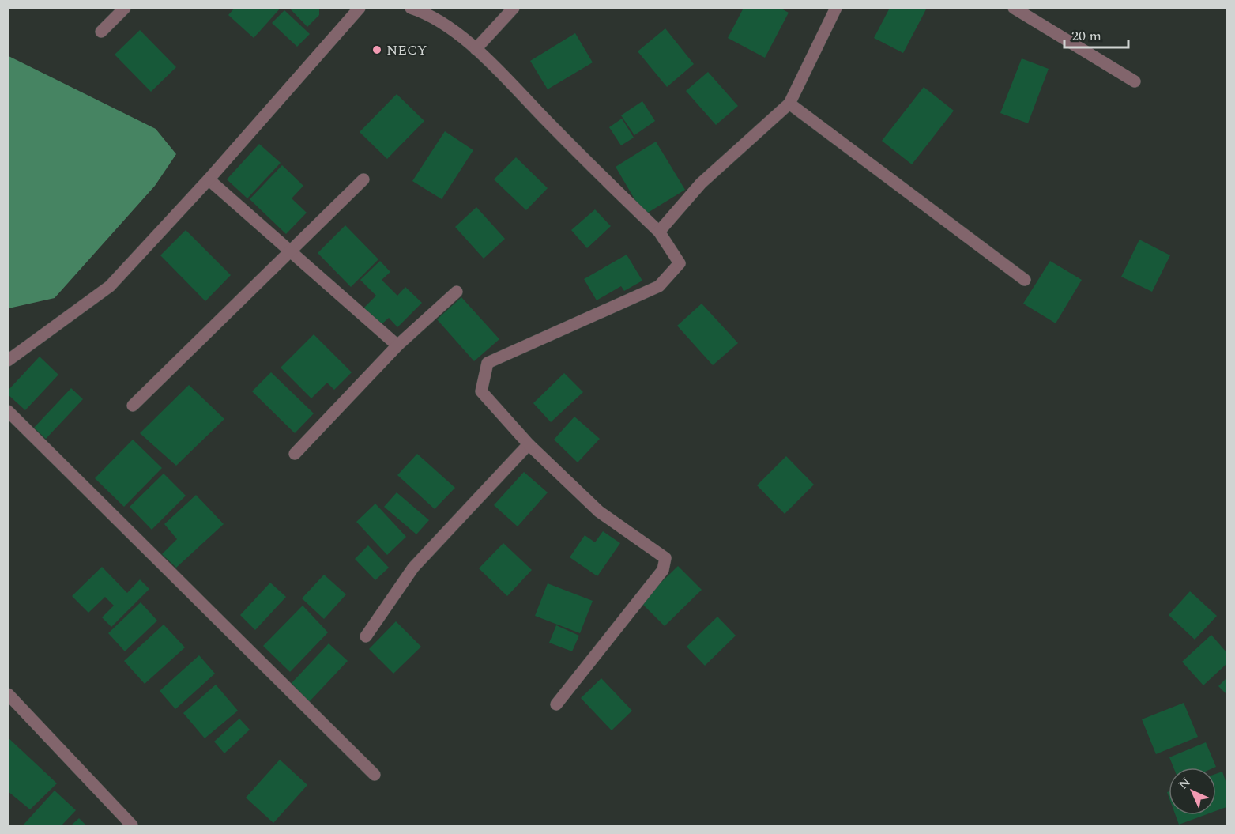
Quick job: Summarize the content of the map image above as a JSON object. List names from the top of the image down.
{
  "places": ["NECY"],
  "scale_bar": "20 m",
  "north": "top left"
}
